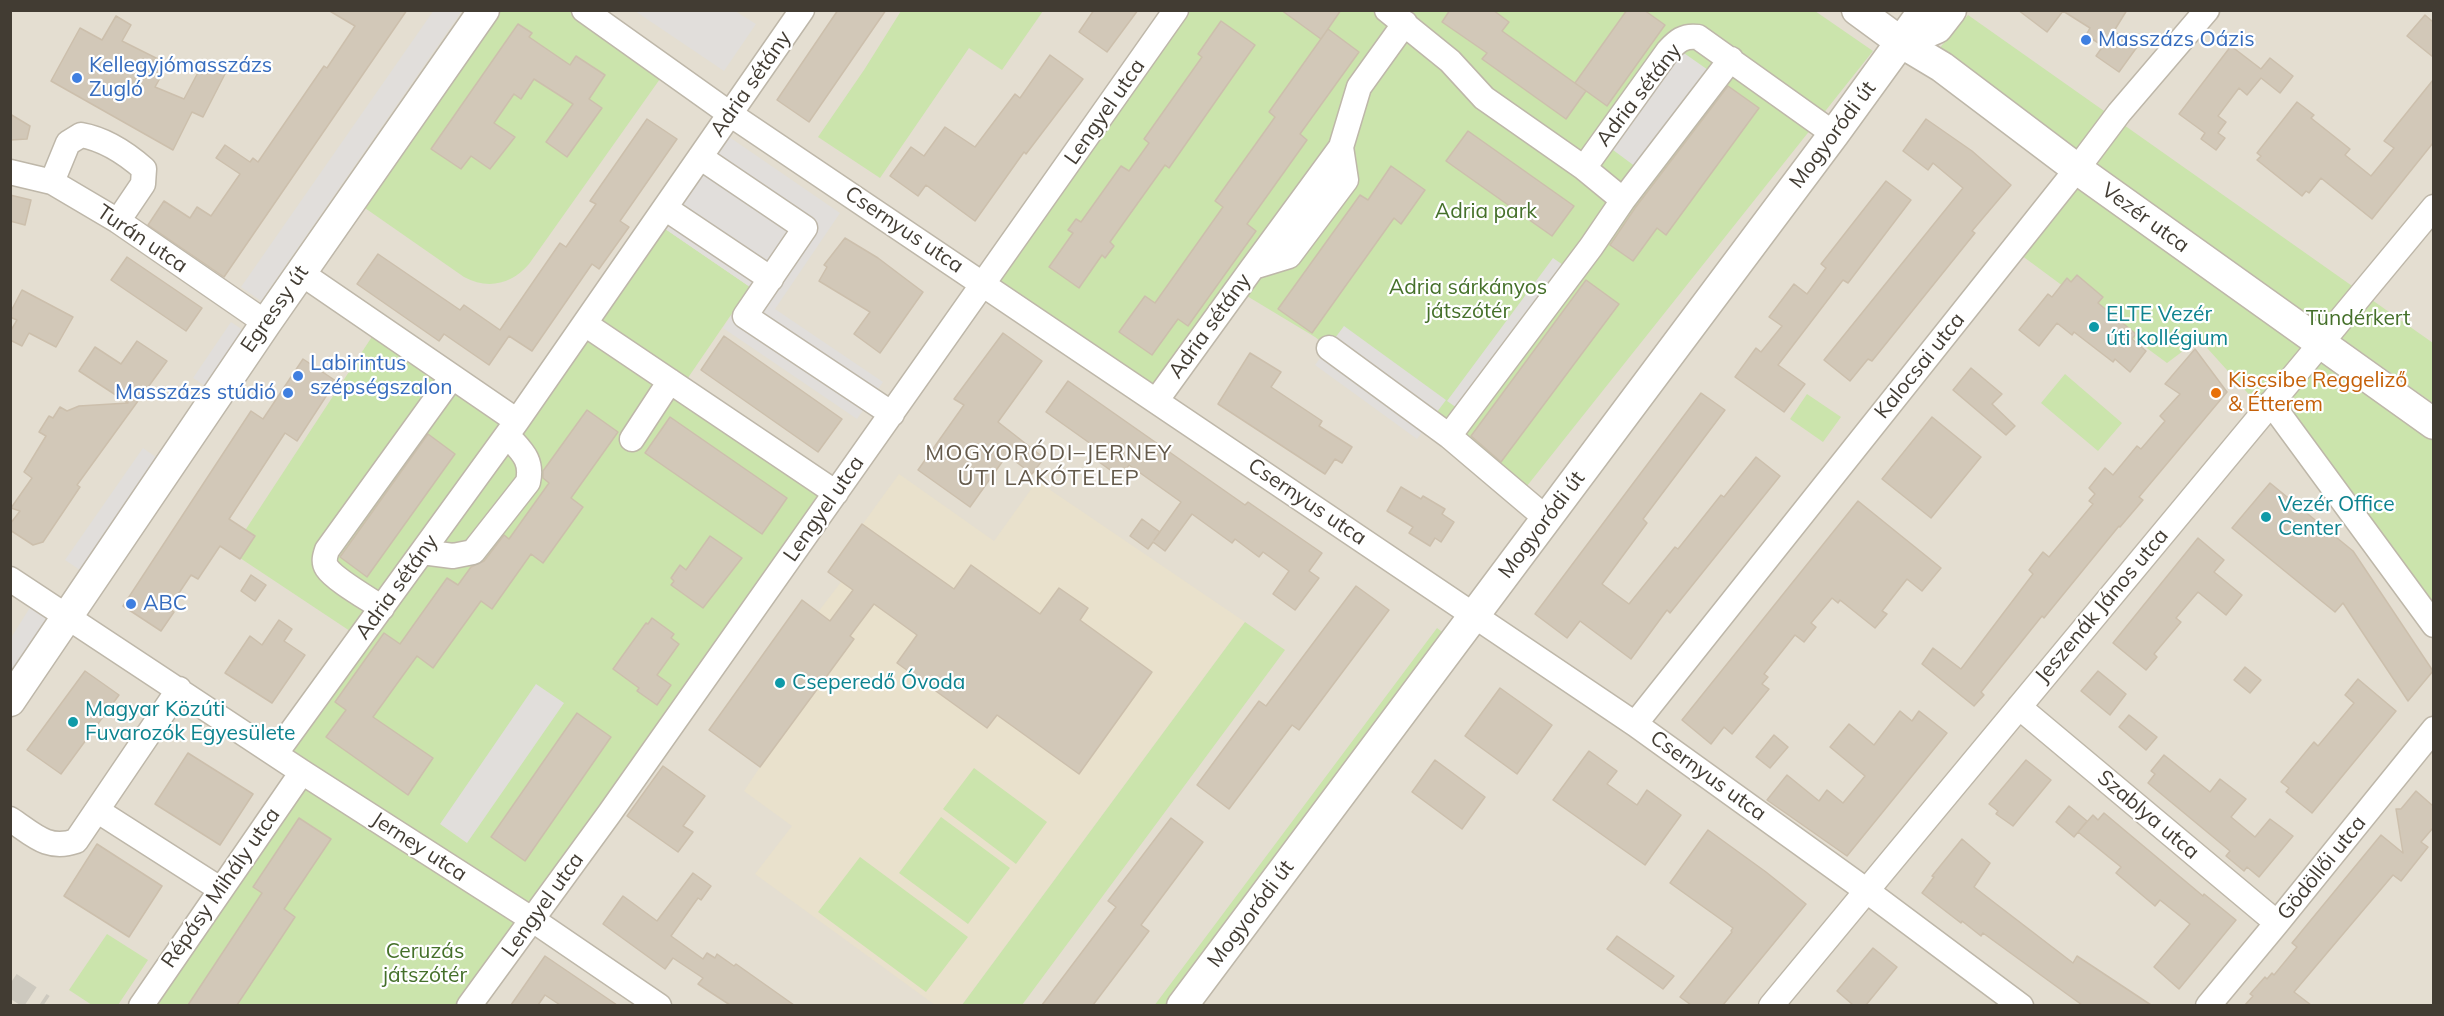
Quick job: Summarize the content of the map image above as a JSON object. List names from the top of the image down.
{
  "streets": {
    "street": [
      "Adria sétány",
      "Lengyel utca",
      "Mogyoródi út",
      "Vezér utca",
      "Csernyus utca",
      "Turán utca",
      "Egressy út",
      "Kalocsai utca",
      "Jeszenák János utca",
      "Szablya utca",
      "Jerney utca",
      "Gödöllői utca",
      "Répásy Mihály utca"
    ]
  },
  "crossings": [
    ["Adria sétány", "Lengyel utca"],
    ["Adria sétány", "Mogyoródi út"],
    ["Adria sétány", "Csernyus utca"],
    ["Adria sétány", "Jerney utca"],
    ["Lengyel utca", "Csernyus utca"],
    ["Lengyel utca", "Jerney utca"],
    ["Mogyoródi út", "Vezér utca"],
    ["Mogyoródi út", "Csernyus utca"],
    ["Vezér utca", "Kalocsai utca"],
    ["Vezér utca", "Jeszenák János utca"],
    ["Csernyus utca", "Kalocsai utca"],
    ["Csernyus utca", "Jeszenák János utca"],
    ["Turán utca", "Egressy út"],
    ["Egressy út", "Jerney utca"],
    ["Jeszenák János utca", "Szablya utca"],
    ["Szablya utca", "Gödöllői utca"],
    ["Jerney utca", "Répásy Mihály utca"]
  ],
  "districts": ["MOGYORÓDI–JERNEY ÚTI LAKÓTELEP"],
  "parks": [
    "Adria park",
    "Adria sárkányos játszótér",
    "Tündérkert",
    "Ceruzás játszótér"
  ],
  "places": [
    "Masszázs Oázis",
    "Kellegyjómasszázs Zugló",
    "ELTE Vezér úti kollégium",
    "Labirintus szépségszalon",
    "Masszázs stúdió",
    "Kiscsibe Reggeliző & Étterem",
    "Vezér Office Center",
    "ABC",
    "Cseperedő Óvoda",
    "Magyar Közúti Fuvarozók Egyesülete"
  ]
}
